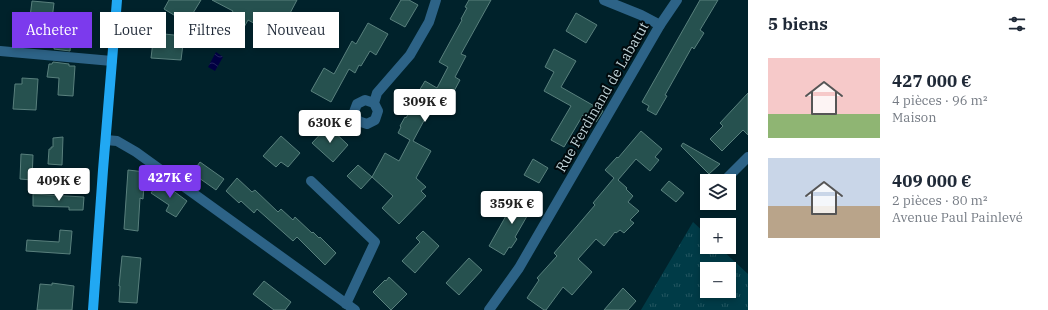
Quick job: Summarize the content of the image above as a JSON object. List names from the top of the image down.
{
  "streets": {
    "street": ["Rue Ferdinand de Labatut"]
  },
  "page": {
    "heading": "5 biens",
    "chip": [
      "Acheter",
      "Louer",
      "Filtres",
      "Nouveau"
    ],
    "list": [
      {
        "name": "427 000 €",
        "note": "4 pièces · 96 m² · Maison"
      },
      {
        "name": "409 000 €",
        "note": "2 pièces · 80 m² · Avenue Paul Painlevé"
      }
    ],
    "price": [
      "309K €",
      "630K €",
      "427K €",
      "409K €",
      "359K €"
    ],
    "map_buttons": ["+", "−"]
  }
}
